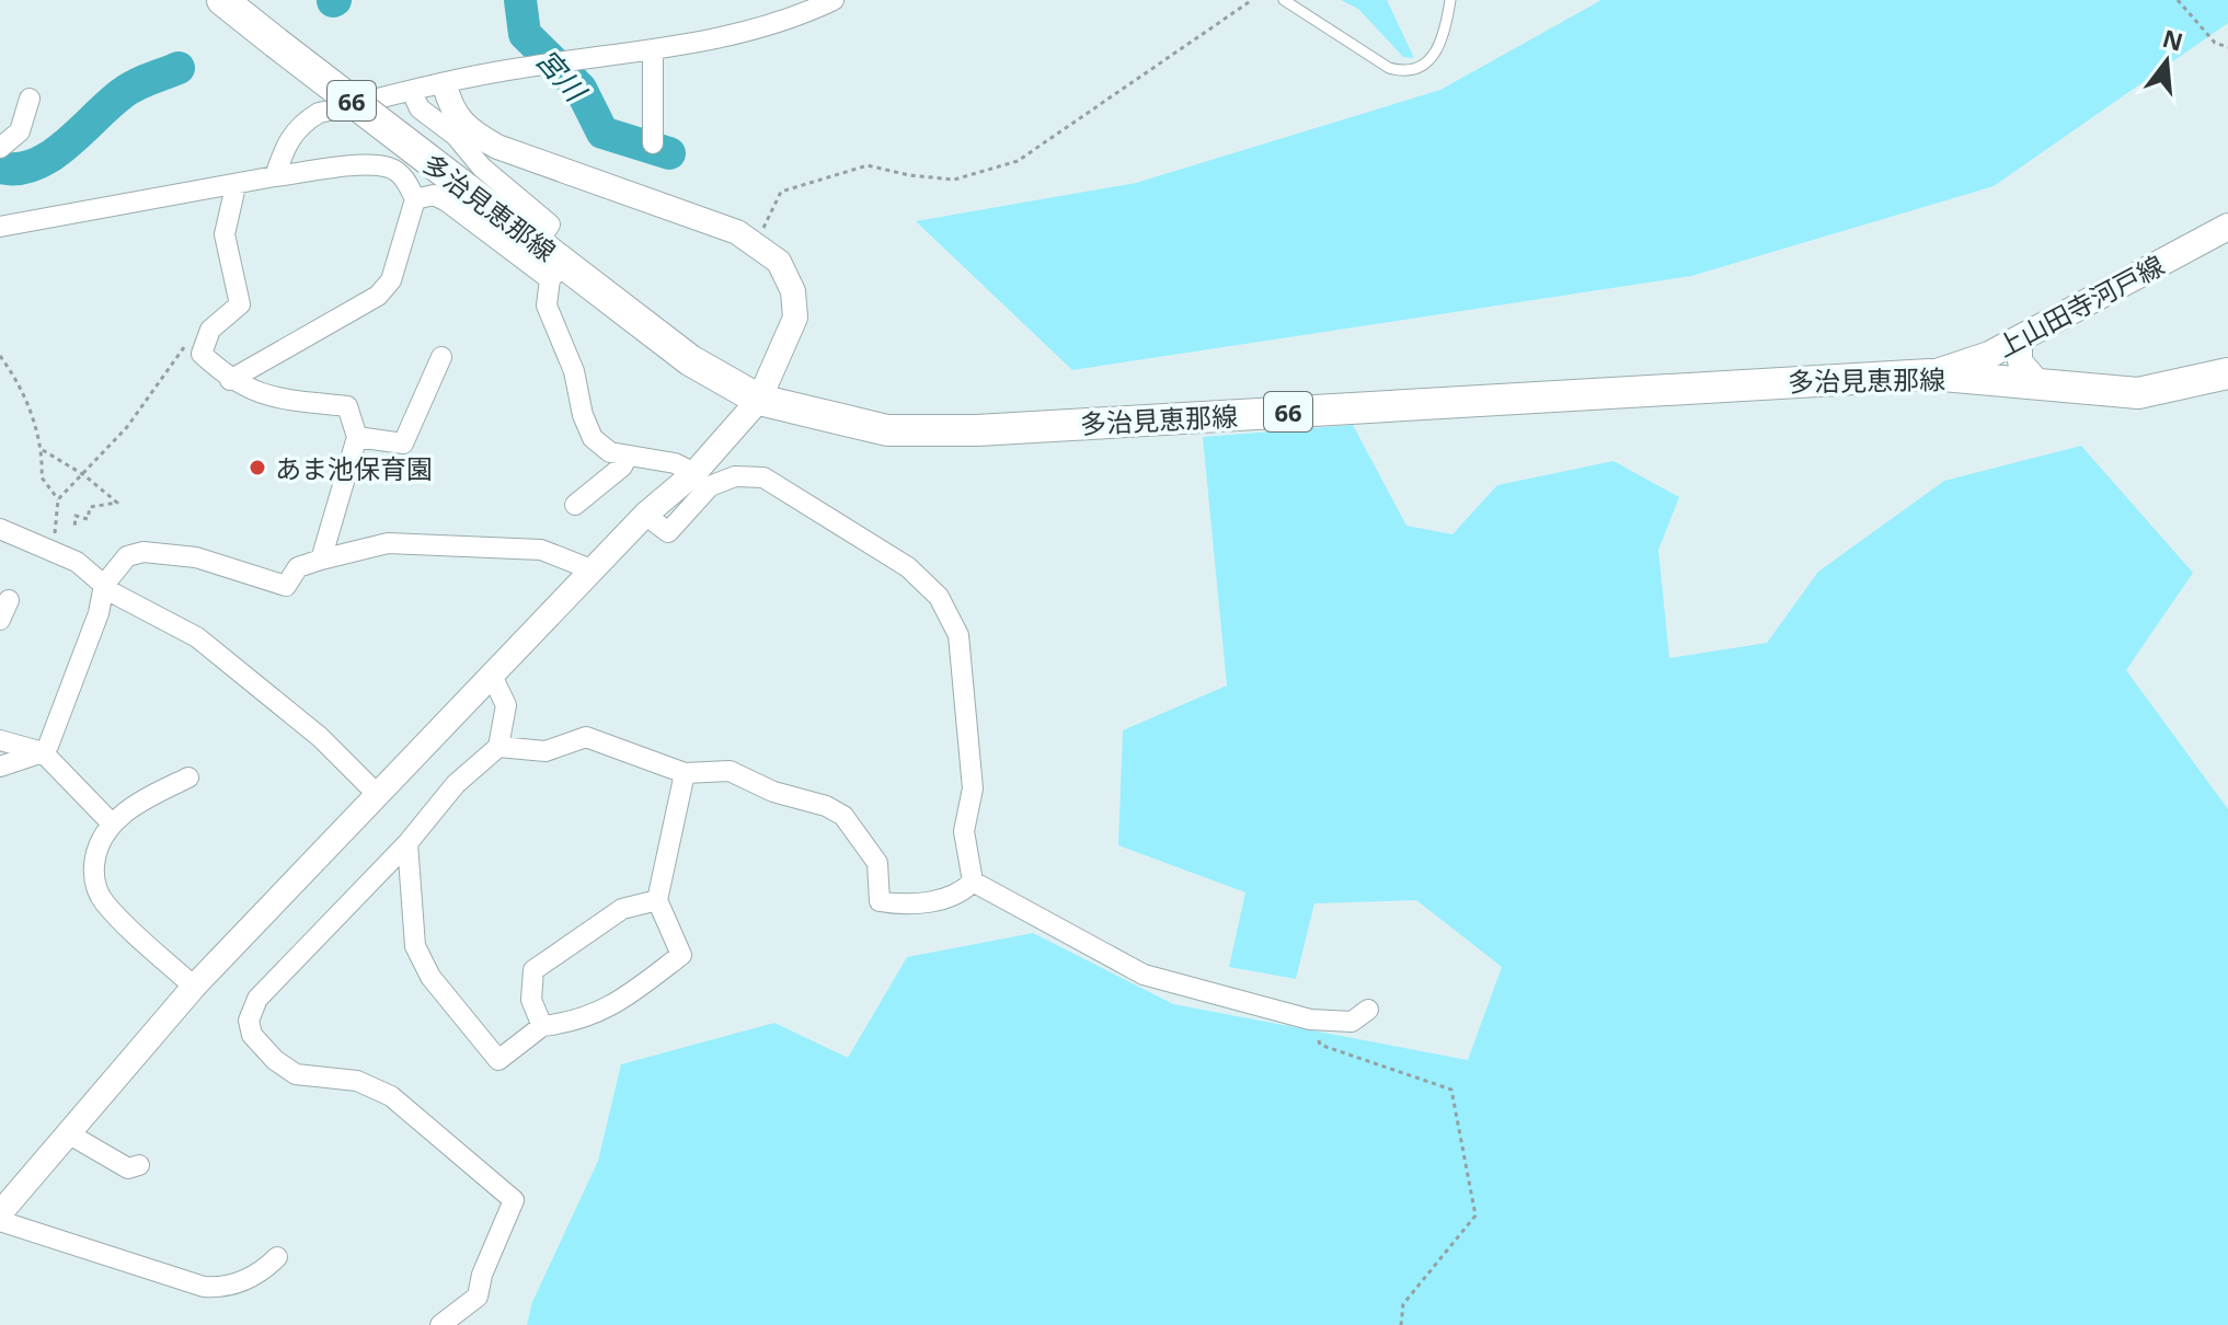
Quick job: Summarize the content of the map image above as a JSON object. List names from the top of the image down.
{
  "streets": {
    "main road": ["66", "多治見恵那線", "上山田寺河戸線"]
  },
  "crossings": [
    ["多治見恵那線", "上山田寺河戸線"]
  ],
  "water": ["宮川"],
  "places": ["あま池保育園"],
  "north": "top"
}
